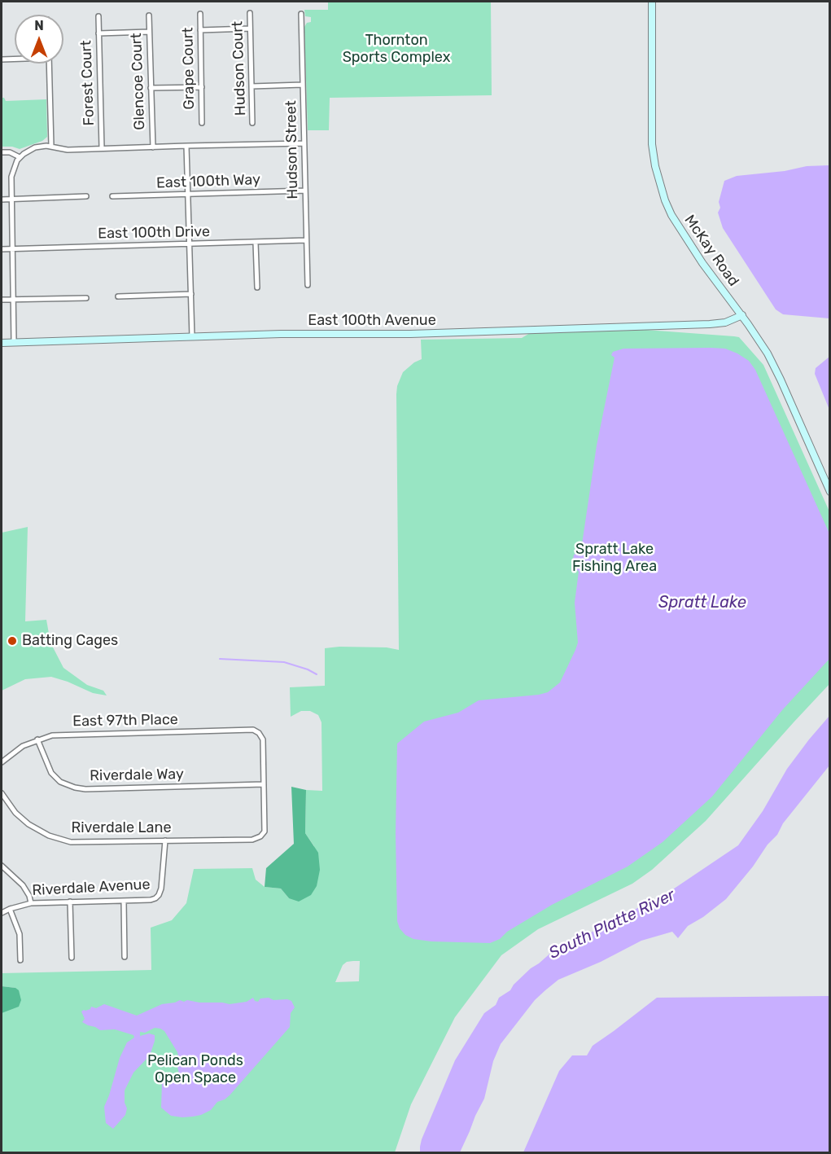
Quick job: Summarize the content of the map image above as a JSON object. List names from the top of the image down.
{
  "streets": {
    "street": [
      "Grape Court",
      "Hudson Court",
      "Glencoe Court",
      "Forest Court",
      "Hudson Street",
      "East 100th Way",
      "East 100th Drive",
      "McKay Road",
      "East 100th Avenue",
      "East 97th Place",
      "Riverdale Way",
      "Riverdale Lane",
      "Riverdale Avenue"
    ]
  },
  "crossings": [
    ["Hudson Street", "East 100th Way"],
    ["Hudson Street", "East 100th Drive"],
    ["McKay Road", "East 100th Avenue"],
    ["East 97th Place", "Riverdale Way"],
    ["East 97th Place", "Riverdale Lane"],
    ["Riverdale Way", "Riverdale Lane"],
    ["Riverdale Lane", "Riverdale Avenue"]
  ],
  "water": ["Spratt Lake", "South Platte River"],
  "parks": ["Thornton Sports Complex", "Spratt Lake Fishing Area", "Pelican Ponds Open Space"],
  "places": ["Batting Cages"],
  "north": "top"
}
